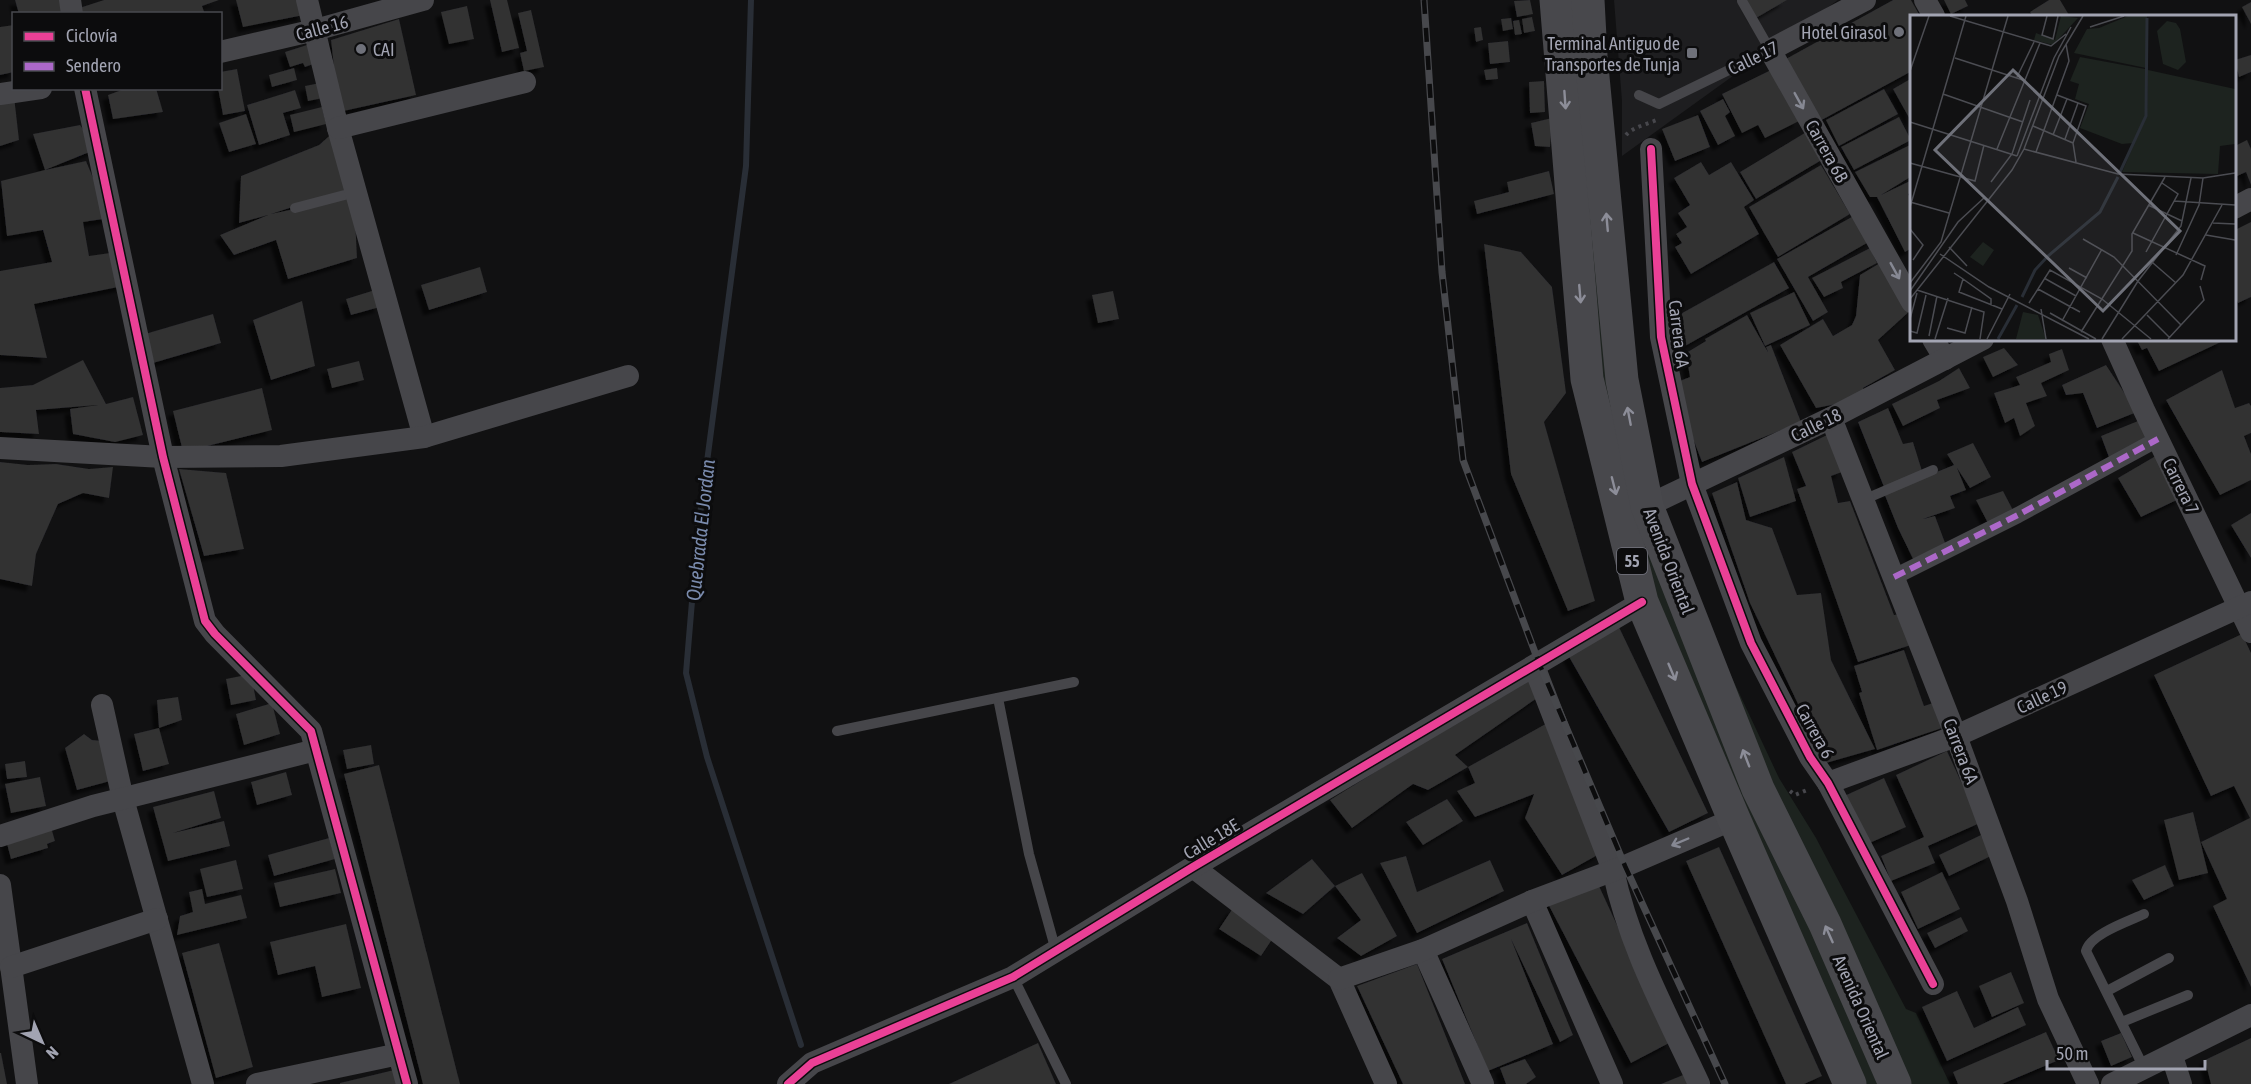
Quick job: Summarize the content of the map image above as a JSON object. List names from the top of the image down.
{
  "streets": {
    "main road": ["55", "Avenida Oriental"],
    "street": [
      "Calle 16",
      "Calle 17",
      "Carrera 6B",
      "Carrera 6A",
      "Calle 18",
      "Carrera 7",
      "Calle 19",
      "Carrera 6",
      "Calle 18E"
    ]
  },
  "crossings": [
    ["Calle 17", "Carrera 6B"],
    ["Carrera 6A", "Calle 18"],
    ["Carrera 6A", "Calle 19"],
    ["Carrera 6A", "Carrera 6"],
    ["Calle 18", "Avenida Oriental"],
    ["Calle 18", "Carrera 6"],
    ["Carrera 7", "Calle 19"],
    ["Avenida Oriental", "Calle 18E"],
    ["Calle 19", "Carrera 6"]
  ],
  "one_way": ["Carrera 6B"],
  "water": ["Quebrada El Jordan"],
  "places": {
    "other": ["Hotel Girasol", "CAI"],
    "transit": ["Terminal Antiguo de Transportes de Tunja"]
  },
  "legend": ["Ciclovía", "Sendero"],
  "scale_bar": "50 m",
  "north": "bottom right"
}
